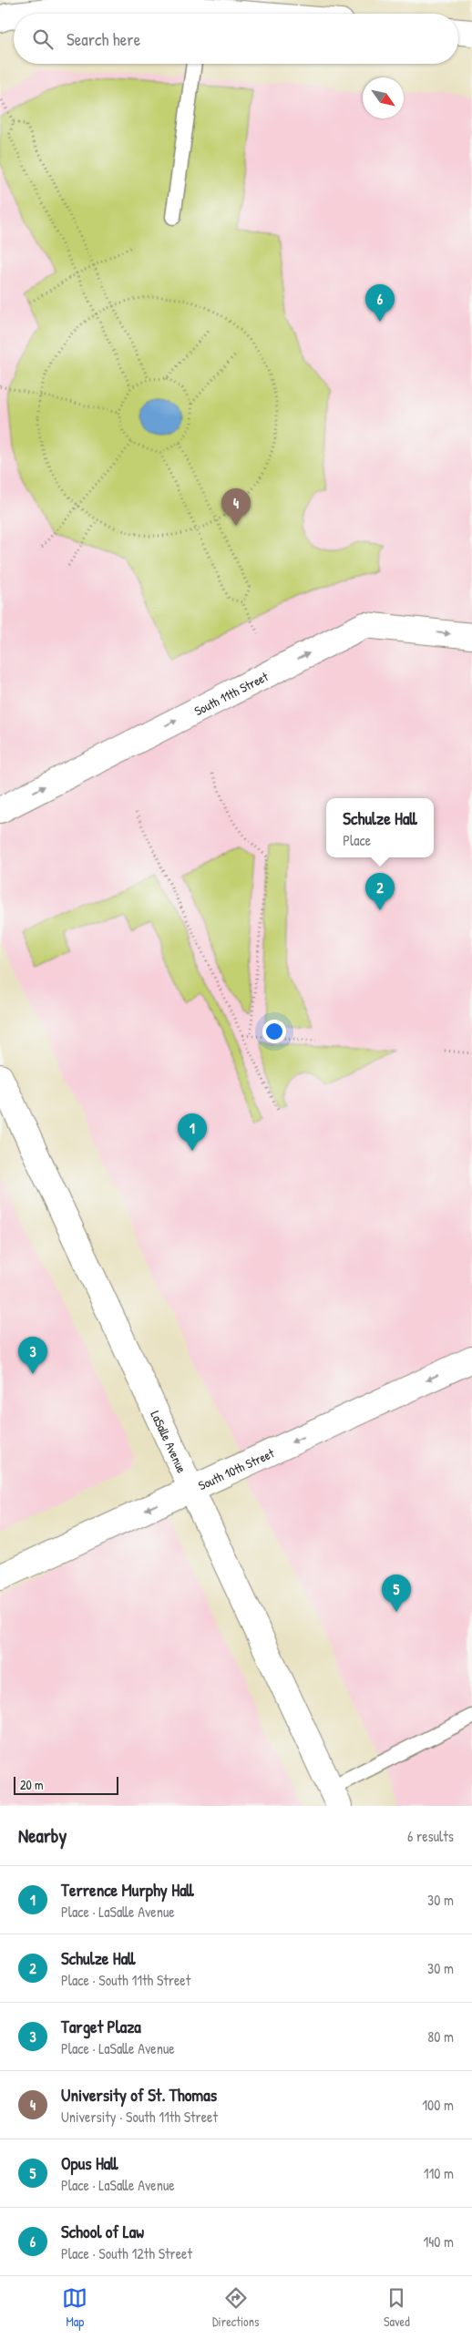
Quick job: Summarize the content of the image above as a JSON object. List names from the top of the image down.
{
  "streets": {
    "street": ["South 11th Street", "LaSalle Avenue", "South 10th Street"]
  },
  "crossings": [
    ["LaSalle Avenue", "South 10th Street"]
  ],
  "one_way": ["South 11th Street", "South 10th Street"],
  "scale_bar": "20 m",
  "north": "bottom right",
  "page": {
    "search": "Search here",
    "pins": [
      "6",
      "4",
      "2",
      "1",
      "3",
      "5"
    ],
    "popup": ["Schulze Hall", "Place"],
    "scale": "20 m",
    "heading": ["Nearby", "6 results"],
    "list": [
      {
        "mark": "1",
        "name": "Terrence Murphy Hall",
        "note": "Place · LaSalle Avenue",
        "value": "30 m"
      },
      {
        "mark": "2",
        "name": "Schulze Hall",
        "note": "Place · South 11th Street",
        "value": "30 m"
      },
      {
        "mark": "3",
        "name": "Target Plaza",
        "note": "Place · LaSalle Avenue",
        "value": "80 m"
      },
      {
        "mark": "4",
        "name": "University of St. Thomas",
        "note": "University · South 11th Street",
        "value": "100 m"
      },
      {
        "mark": "5",
        "name": "Opus Hall",
        "note": "Place · LaSalle Avenue",
        "value": "110 m"
      },
      {
        "mark": "6",
        "name": "School of Law",
        "note": "Place · South 12th Street",
        "value": "140 m"
      }
    ],
    "nav": ["Map", "Directions", "Saved"]
  }
}
